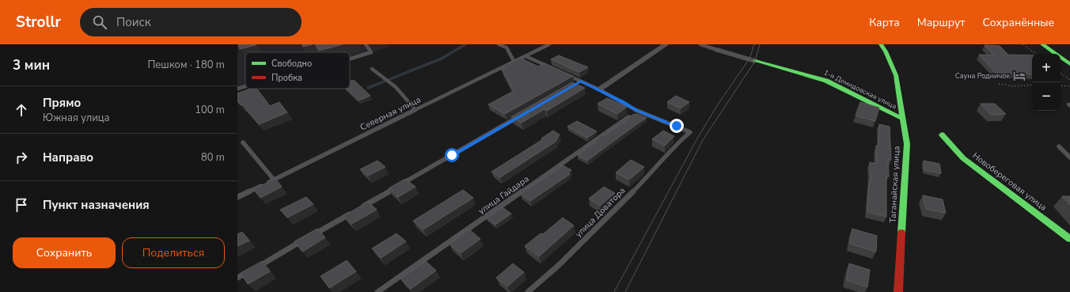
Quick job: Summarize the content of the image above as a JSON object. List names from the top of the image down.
{
  "streets": {
    "main road": ["1-я Демидовская улица", "Новобереговая улица", "Таганайская улица"],
    "lane": ["Северная улица", "улица Гайдара", "улица Доватора"]
  },
  "crossings": [
    ["1-я Демидовская улица", "Таганайская улица"],
    ["улица Гайдара", "улица Доватора"]
  ],
  "places": {
    "hotel": ["Сауна Родничок"]
  },
  "legend": ["Свободно", "Пробка"],
  "page": {
    "header": "Strollr",
    "search": "Поиск",
    "nav": ["Карта", "Маршрут", "Сохранённые"],
    "heading": ["3 мин", "Пешком · 180 m"],
    "map_buttons": ["+", "−"],
    "list": [
      ["Прямо", "Южная улица", "100 m"],
      ["Направо", "80 m"],
      "Пункт назначения"
    ],
    "buttons": ["Сохранить", "Поделиться"]
  }
}
